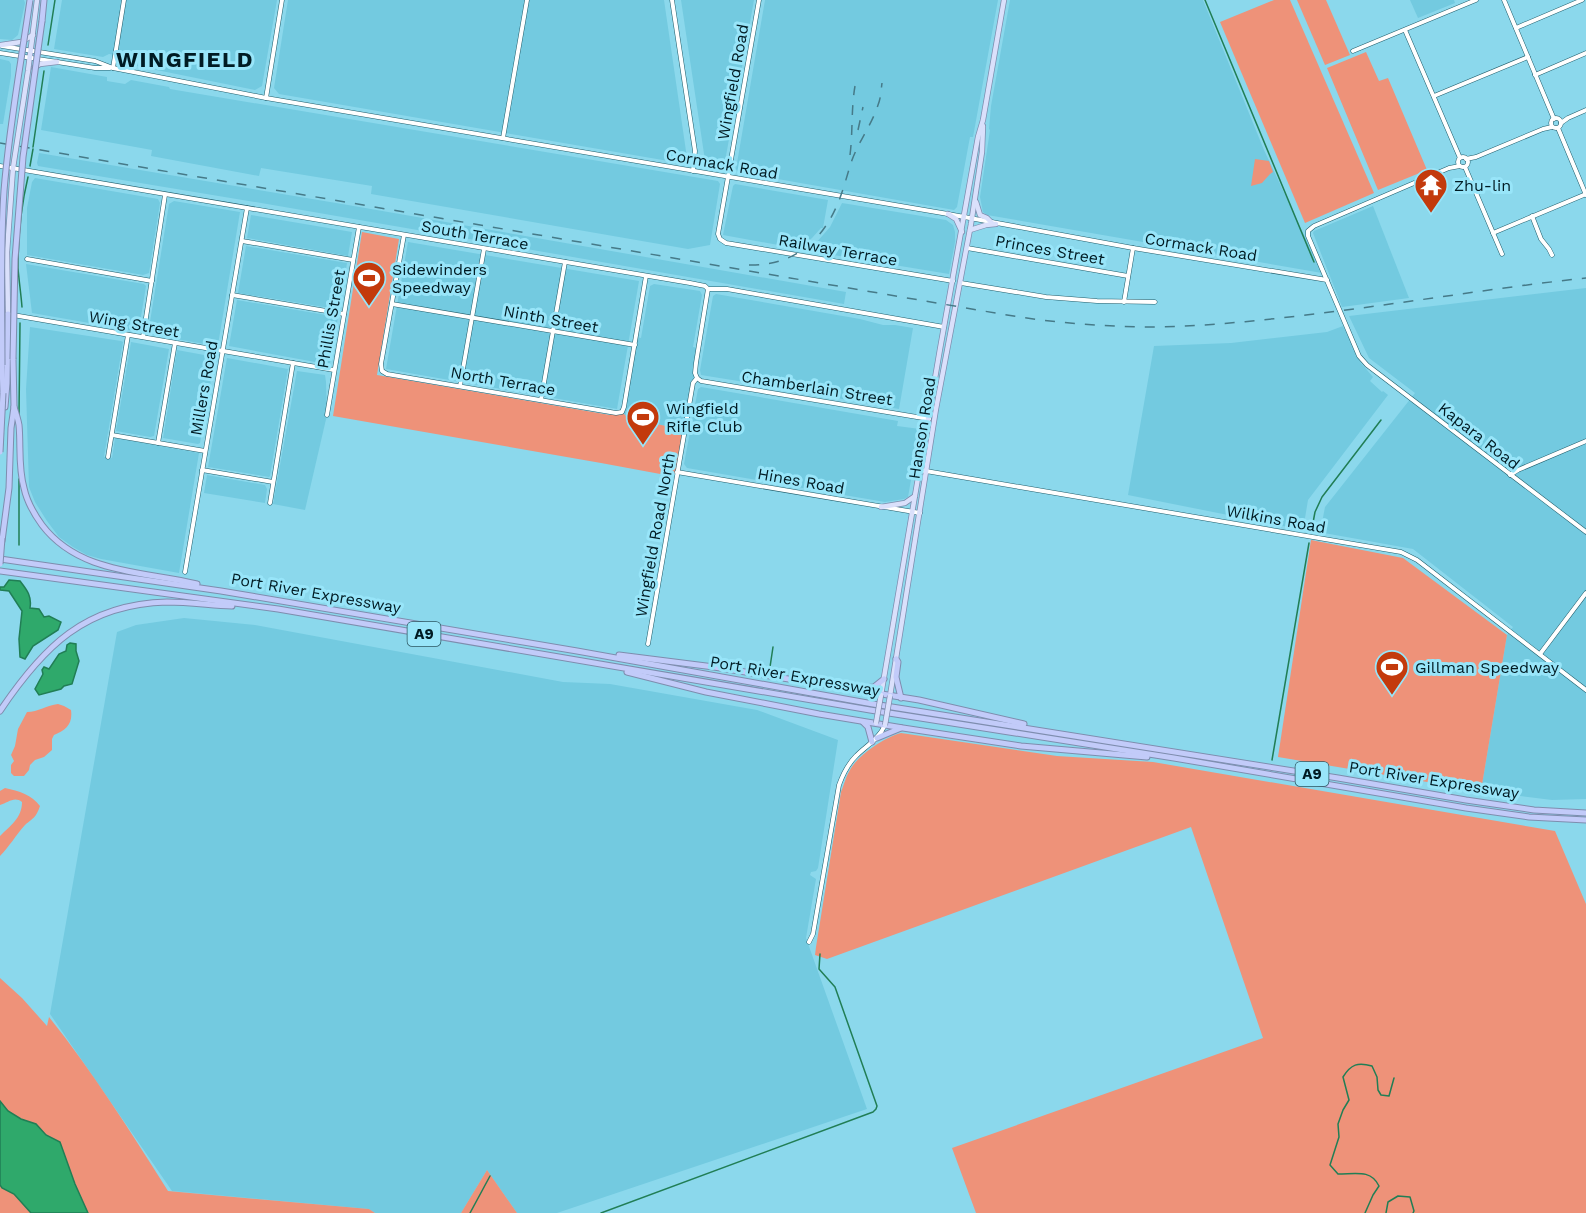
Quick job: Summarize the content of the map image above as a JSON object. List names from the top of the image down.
{
  "streets": {
    "highway": ["Port River Expressway", "A9"],
    "main road": ["Hanson Road"],
    "street": [
      "Wingfield Road",
      "Cormack Road",
      "South Terrace",
      "Railway Terrace",
      "Princes Street",
      "Phillis Street",
      "Ninth Street",
      "Wing Street",
      "North Terrace",
      "Millers Road",
      "Chamberlain Street",
      "Kapara Road",
      "Hines Road",
      "Wilkins Road",
      "Wingfield Road North"
    ]
  },
  "crossings": [
    ["Wingfield Road", "Cormack Road"],
    ["Wingfield Road", "Railway Terrace"],
    ["Cormack Road", "Hanson Road"],
    ["Cormack Road", "Kapara Road"],
    ["South Terrace", "Phillis Street"],
    ["South Terrace", "Millers Road"],
    ["South Terrace", "Hanson Road"],
    ["South Terrace", "Wingfield Road North"],
    ["Railway Terrace", "Hanson Road"],
    ["Princes Street", "Hanson Road"],
    ["Phillis Street", "Wing Street"],
    ["Ninth Street", "North Terrace"],
    ["Wing Street", "Millers Road"],
    ["Chamberlain Street", "Hanson Road"],
    ["Chamberlain Street", "Wingfield Road North"],
    ["Hanson Road", "Hines Road"],
    ["Hanson Road", "Wilkins Road"],
    ["Hines Road", "Wingfield Road North"],
    ["Port River Expressway", "A9"]
  ],
  "districts": ["WINGFIELD"],
  "places": {
    "temple": ["Zhu-lin"],
    "sports": ["Sidewinders Speedway", "Wingfield Rifle Club", "Gillman Speedway"]
  }
}
